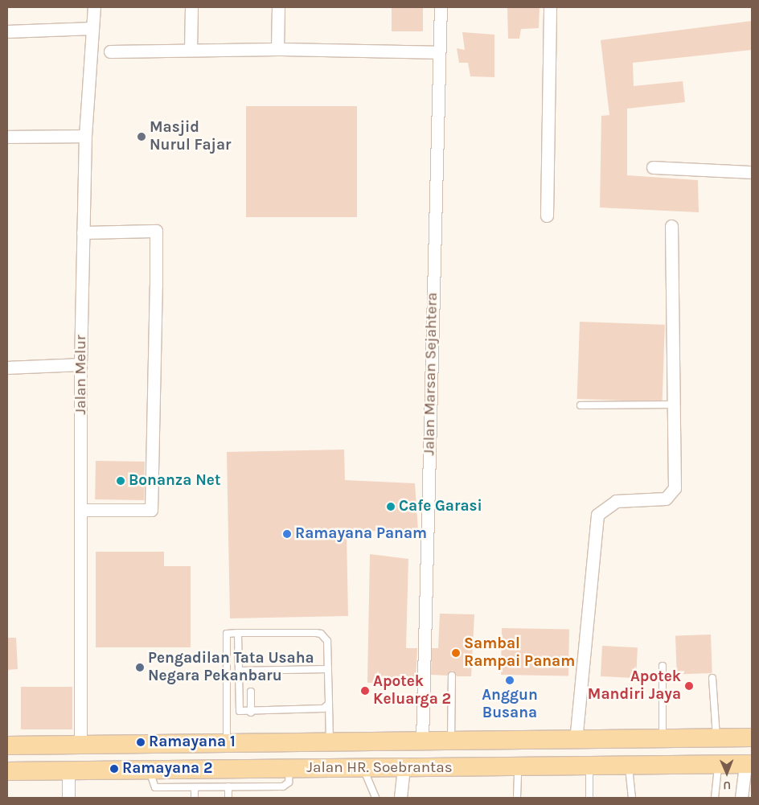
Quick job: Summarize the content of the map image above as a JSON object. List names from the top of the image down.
{
  "streets": {
    "main road": ["Jalan HR. Soebrantas"],
    "street": ["Jalan Marsan Sejahtera", "Jalan Melur"]
  },
  "crossings": [
    ["Jalan Marsan Sejahtera", "Jalan HR. Soebrantas"],
    ["Jalan Melur", "Jalan HR. Soebrantas"]
  ],
  "places": [
    "Masjid Nurul Fajar",
    "Bonanza Net",
    "Cafe Garasi",
    "Ramayana Panam",
    "Sambal Rampai Panam",
    "Pengadilan Tata Usaha Negara Pekanbaru",
    "Anggun Busana",
    "Apotek Mandiri Jaya",
    "Apotek Keluarga 2",
    "Ramayana 1",
    "Ramayana 2"
  ],
  "north": "bottom"
}
